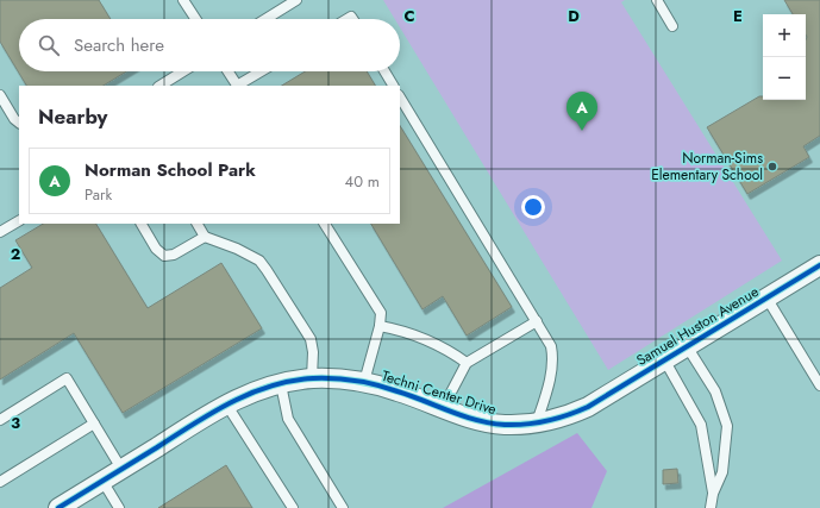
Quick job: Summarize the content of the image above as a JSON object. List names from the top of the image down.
{
  "streets": {
    "street": ["Samuel Huston Avenue", "Techni Center Drive"]
  },
  "crossings": [
    ["Samuel Huston Avenue", "Techni Center Drive"]
  ],
  "places": ["Norman-Sims Elementary School"],
  "page": {
    "map_buttons": ["+", "−"],
    "search": "Search here",
    "heading": "Nearby",
    "pins": "A",
    "list": [
      {
        "mark": "A",
        "name": "Norman School Park",
        "note": "Park",
        "value": "40 m"
      }
    ]
  },
  "grid": {
    "columns": ["C", "D", "E"],
    "rows": ["2", "3"]
  }
}
